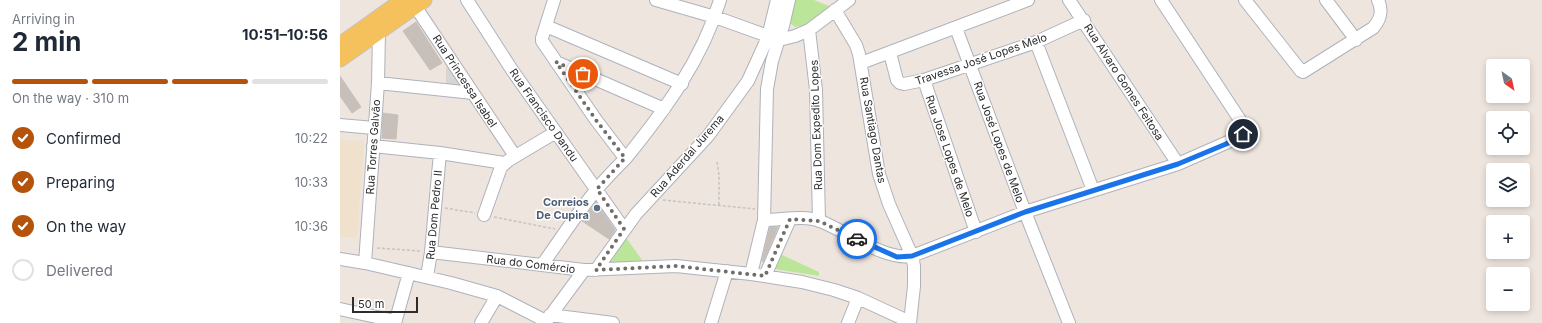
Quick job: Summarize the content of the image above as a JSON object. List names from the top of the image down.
{
  "streets": {
    "street": [
      "Travessa José Lopes Melo",
      "Rua Princessa Isabel",
      "Rua Alvaro Gomes Feitosa",
      "Rua Francisco Dandu",
      "Rua Dom Expedito Lopes",
      "Rua Santiago Dantas",
      "Rua José Lopes de Melo",
      "Rua Torres Galvão",
      "Rua Aderdal Jurema",
      "Rua Jose Lopes de Melo",
      "Rua Dom Pedro II",
      "Rua do Comércio"
    ]
  },
  "crossings": [
    ["Travessa José Lopes Melo", "Rua Alvaro Gomes Feitosa"],
    ["Travessa José Lopes Melo", "Rua José Lopes de Melo"],
    ["Travessa José Lopes Melo", "Rua Jose Lopes de Melo"],
    ["Rua Francisco Dandu", "Rua Aderdal Jurema"],
    ["Rua Santiago Dantas", "Rua do Comércio"],
    ["Rua Aderdal Jurema", "Rua do Comércio"],
    ["Rua Dom Pedro II", "Rua do Comércio"]
  ],
  "places": ["Correios De Cupira"],
  "scale_bar": "50 m",
  "north": "bottom right",
  "page": {
    "heading": ["2 min", "Arriving in", "10:51–10:56"],
    "map_buttons": ["+", "−"],
    "bar": "On the way · 310 m",
    "list": [
      ["Confirmed", "10:22"],
      ["Preparing", "10:33"],
      ["On the way", "10:36"],
      "Delivered"
    ],
    "scale": "50 m"
  }
}
